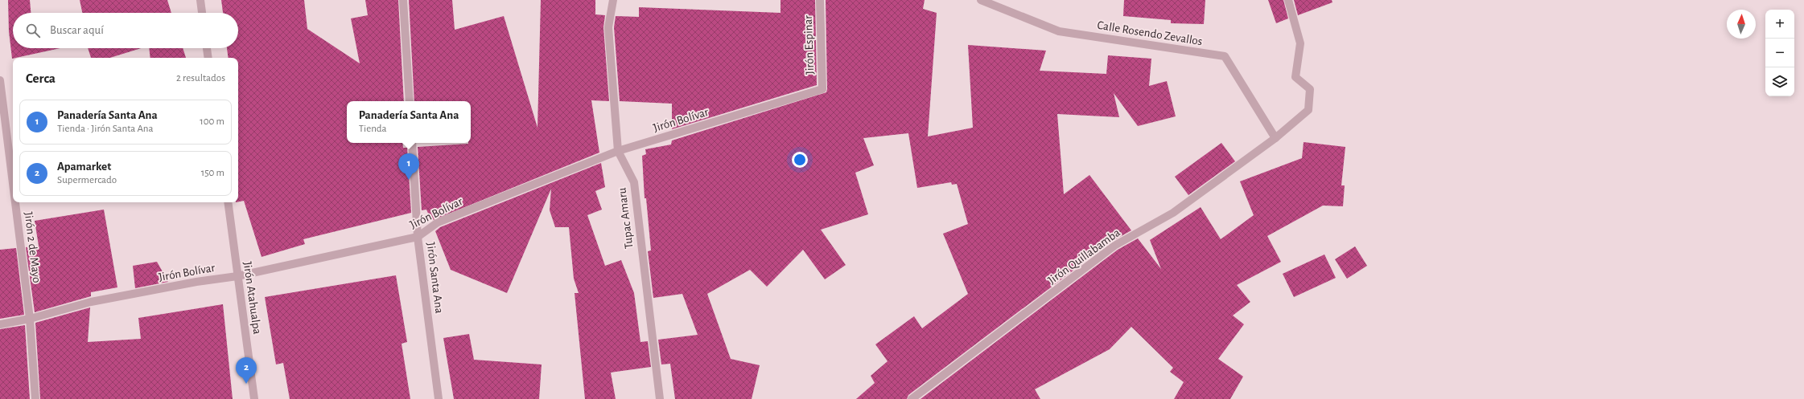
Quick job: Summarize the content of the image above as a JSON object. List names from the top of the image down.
{
  "streets": {
    "street": [
      "Calle Rosendo Zevallos",
      "Jirón Espinar",
      "Jirón Bolívar",
      "Tupac Amaru",
      "Jirón 2 de Mayo",
      "Jirón Quillabamba",
      "Jirón Santa Ana",
      "Jirón Atahualpa"
    ]
  },
  "crossings": [
    ["Calle Rosendo Zevallos", "Jirón Quillabamba"],
    ["Jirón Espinar", "Jirón Bolívar"],
    ["Jirón Bolívar", "Tupac Amaru"],
    ["Jirón Bolívar", "Jirón 2 de Mayo"],
    ["Jirón Bolívar", "Jirón Santa Ana"],
    ["Jirón Bolívar", "Jirón Atahualpa"]
  ],
  "north": "top",
  "page": {
    "map_buttons": ["+", "−"],
    "search": "Buscar aquí",
    "heading": ["Cerca", "2 resultados"],
    "list": [
      {
        "mark": "1",
        "name": "Panadería Santa Ana",
        "note": "Tienda · Jirón Santa Ana",
        "value": "100 m"
      },
      {
        "mark": "2",
        "name": "Apamarket",
        "note": "Supermercado",
        "value": "150 m"
      }
    ],
    "popup": ["Panadería Santa Ana", "Tienda"],
    "pins": ["1", "2"]
  }
}
